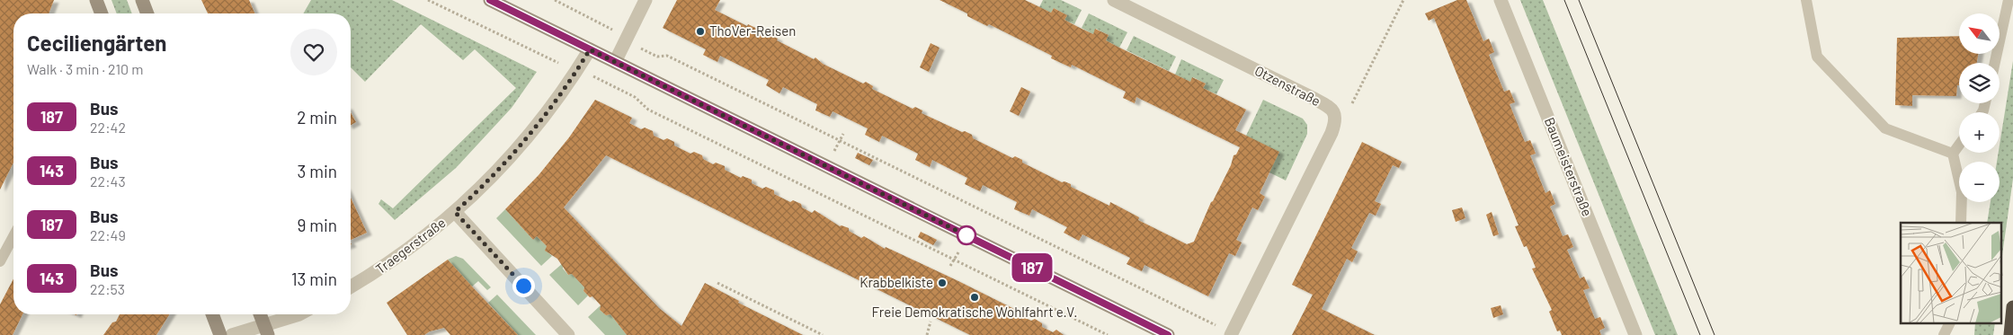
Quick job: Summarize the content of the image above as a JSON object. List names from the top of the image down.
{
  "streets": {
    "street": ["Otzenstraße", "Baumeisterstraße", "Traegerstraße"]
  },
  "places": ["ThoVer-Reisen", "Krabbelkiste", "Freie Demokratische Wohlfahrt e.V."],
  "lines": ["bus line 187"],
  "north": "top left",
  "page": {
    "on_map": "187",
    "map_buttons": ["+", "−"],
    "heading": ["Ceciliengärten", "Walk · 3 min · 210 m"],
    "list": [
      {
        "mark": "187",
        "name": "Bus",
        "note": "22:42",
        "value": "2 min"
      },
      {
        "mark": "143",
        "name": "Bus",
        "note": "22:43",
        "value": "3 min"
      },
      {
        "mark": "187",
        "name": "Bus",
        "note": "22:49",
        "value": "9 min"
      },
      {
        "mark": "143",
        "name": "Bus",
        "note": "22:53",
        "value": "13 min"
      }
    ]
  }
}
